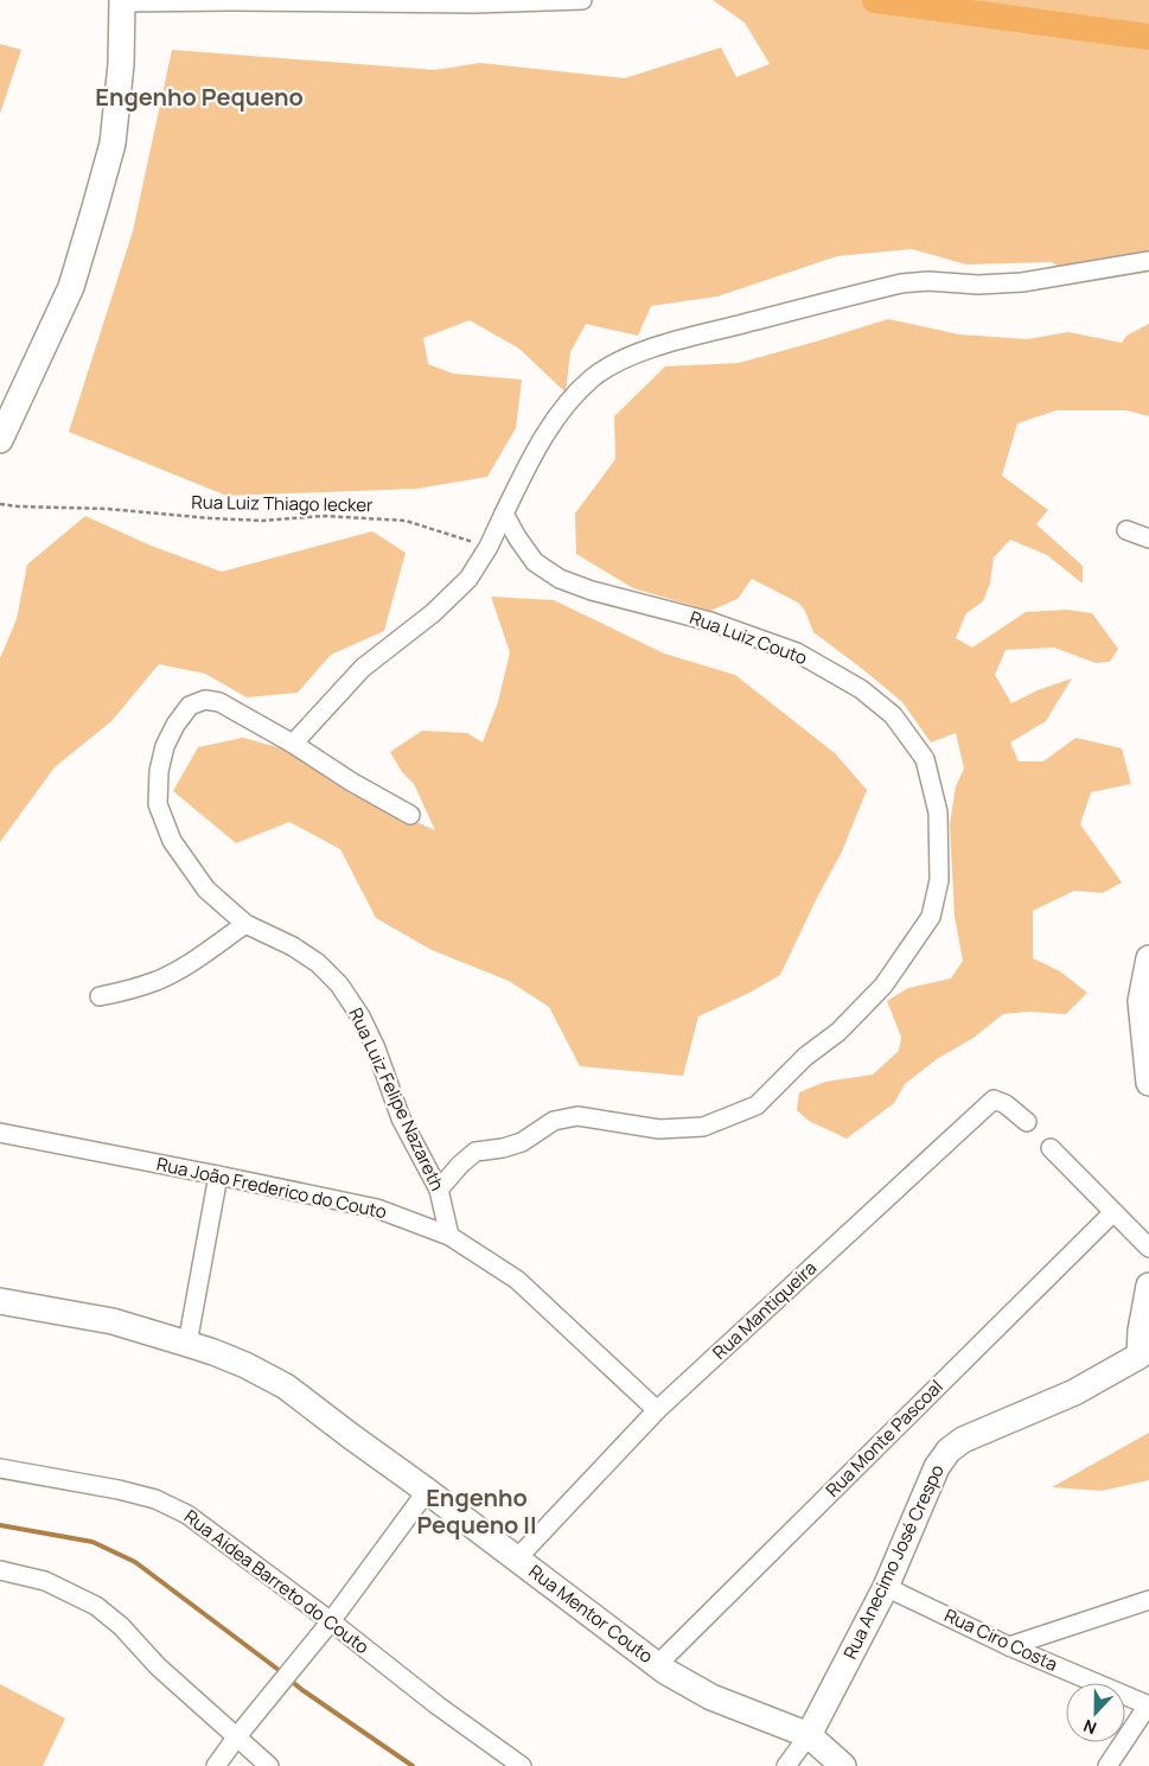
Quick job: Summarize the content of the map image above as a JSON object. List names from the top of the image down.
{
  "streets": {
    "street": [
      "Rua Luiz Couto",
      "Rua Luiz Felipe Nazareth",
      "Rua João Frederico do Couto",
      "Rua Mantiqueira",
      "Rua Monte Pascoal",
      "Rua Anecimo José Crespo",
      "Rua Aidea Barreto do Couto",
      "Rua Mentor Couto",
      "Rua Ciro Costa"
    ],
    "path": ["Rua Luiz Thiago Iecker"]
  },
  "crossings": [
    ["Rua Luiz Couto", "Rua Luiz Felipe Nazareth"],
    ["Rua Luiz Felipe Nazareth", "Rua João Frederico do Couto"],
    ["Rua João Frederico do Couto", "Rua Mantiqueira"],
    ["Rua Mantiqueira", "Rua Mentor Couto"],
    ["Rua Monte Pascoal", "Rua Mentor Couto"],
    ["Rua Anecimo José Crespo", "Rua Mentor Couto"],
    ["Rua Anecimo José Crespo", "Rua Ciro Costa"]
  ],
  "districts": ["Engenho Pequeno", "Engenho Pequeno II"],
  "north": "bottom"
}
